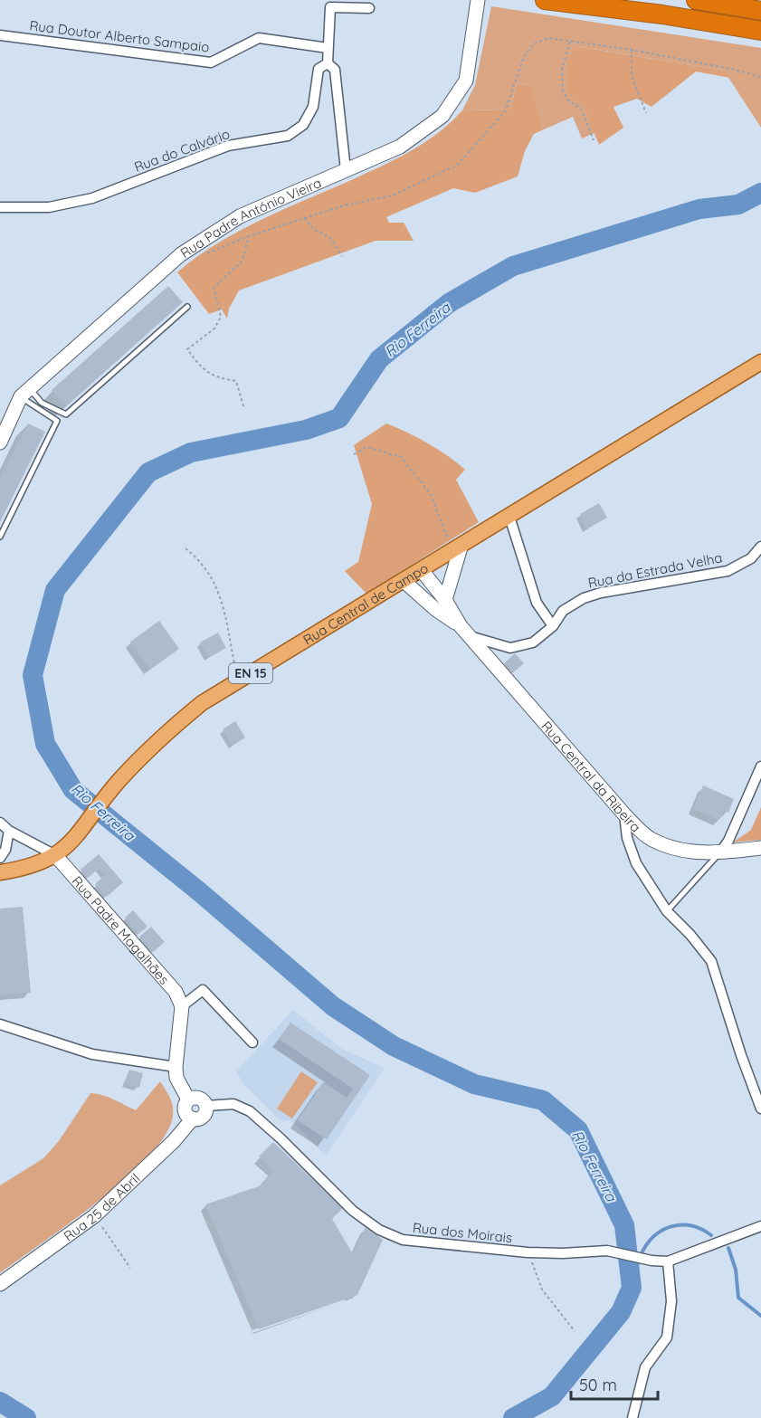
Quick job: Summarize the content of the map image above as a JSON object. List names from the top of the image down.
{
  "streets": {
    "main road": ["Rua Central de Campo", "EN 15"],
    "street": [
      "Rua Doutor Alberto Sampaio",
      "Rua do Calvário",
      "Rua Padre António Vieira",
      "Rua da Estrada Velha",
      "Rua Central da Ribeira",
      "Rua Padre Magalhães",
      "Rua 25 de Abril",
      "Rua dos Moirais"
    ]
  },
  "crossings": [
    ["Rua Doutor Alberto Sampaio", "Rua do Calvário"],
    ["Rua do Calvário", "Rua Padre António Vieira"],
    ["Rua da Estrada Velha", "Rua Central da Ribeira"],
    ["Rua Central de Campo", "Rua Central da Ribeira"],
    ["Rua Central de Campo", "Rua Padre Magalhães"],
    ["Rua 25 de Abril", "Rua dos Moirais"]
  ],
  "water": ["Rio Ferreira"],
  "scale_bar": "50 m"
}
